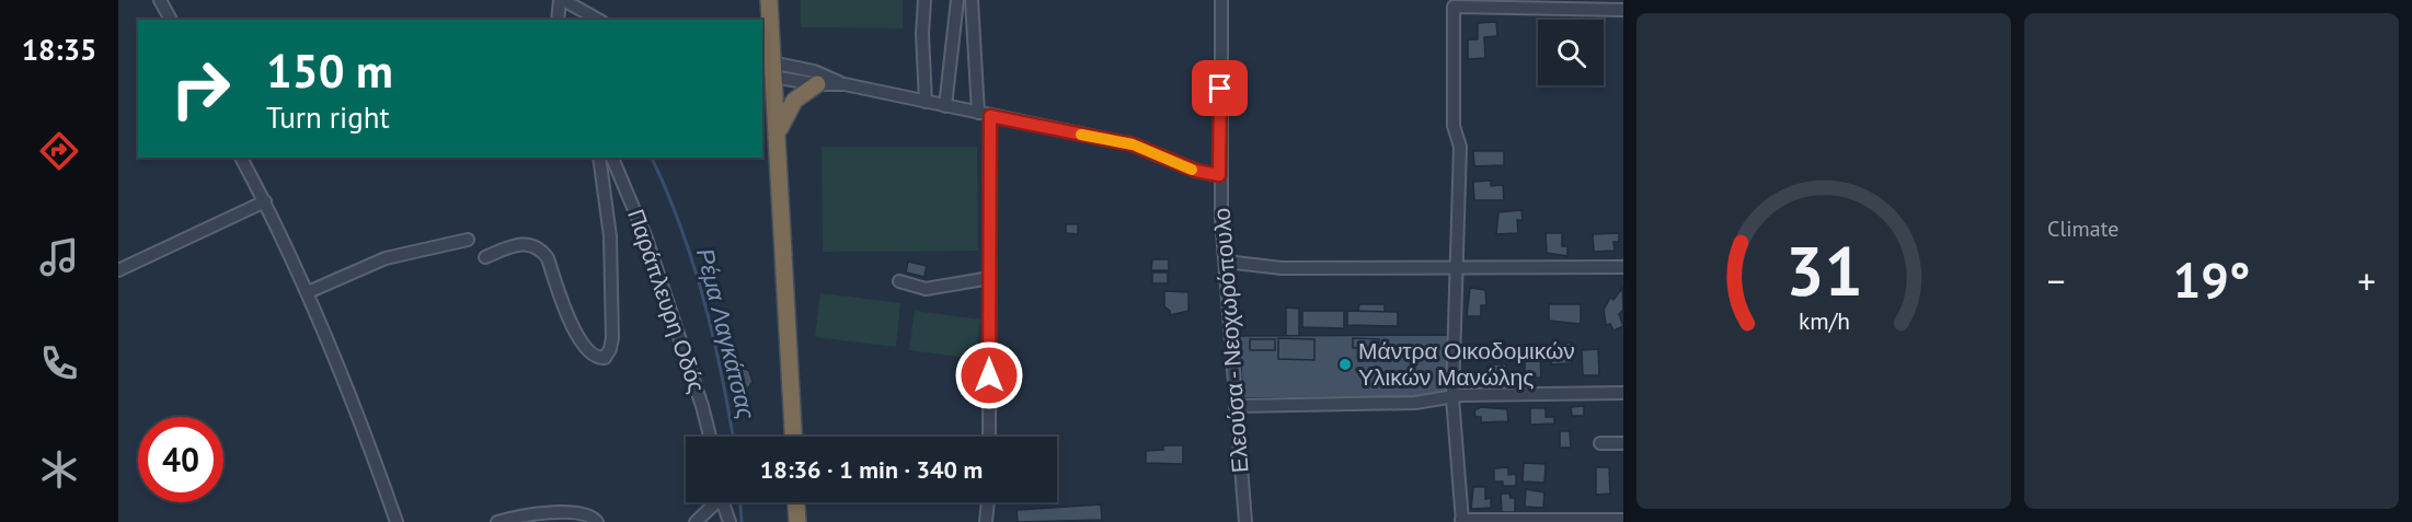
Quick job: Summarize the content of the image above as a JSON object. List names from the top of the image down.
{
  "streets": {
    "street": ["Παράπλευρη Οδός", "Ελεούσα - Νεοχωρόπουλο"]
  },
  "water": ["Ρέμα Λαγκάτσας"],
  "places": ["Μάντρα Οικοδομικών Υλικών Μανώλης"],
  "page": {
    "tabs": "18:35",
    "tile": "Climate",
    "turn": ["150 m", "Turn right"],
    "heat": ["−", "19°", "+"],
    "limit": "40",
    "trip": "18:36 · 1 min · 340 m",
    "gauge": ["31", "km/h"]
  }
}
